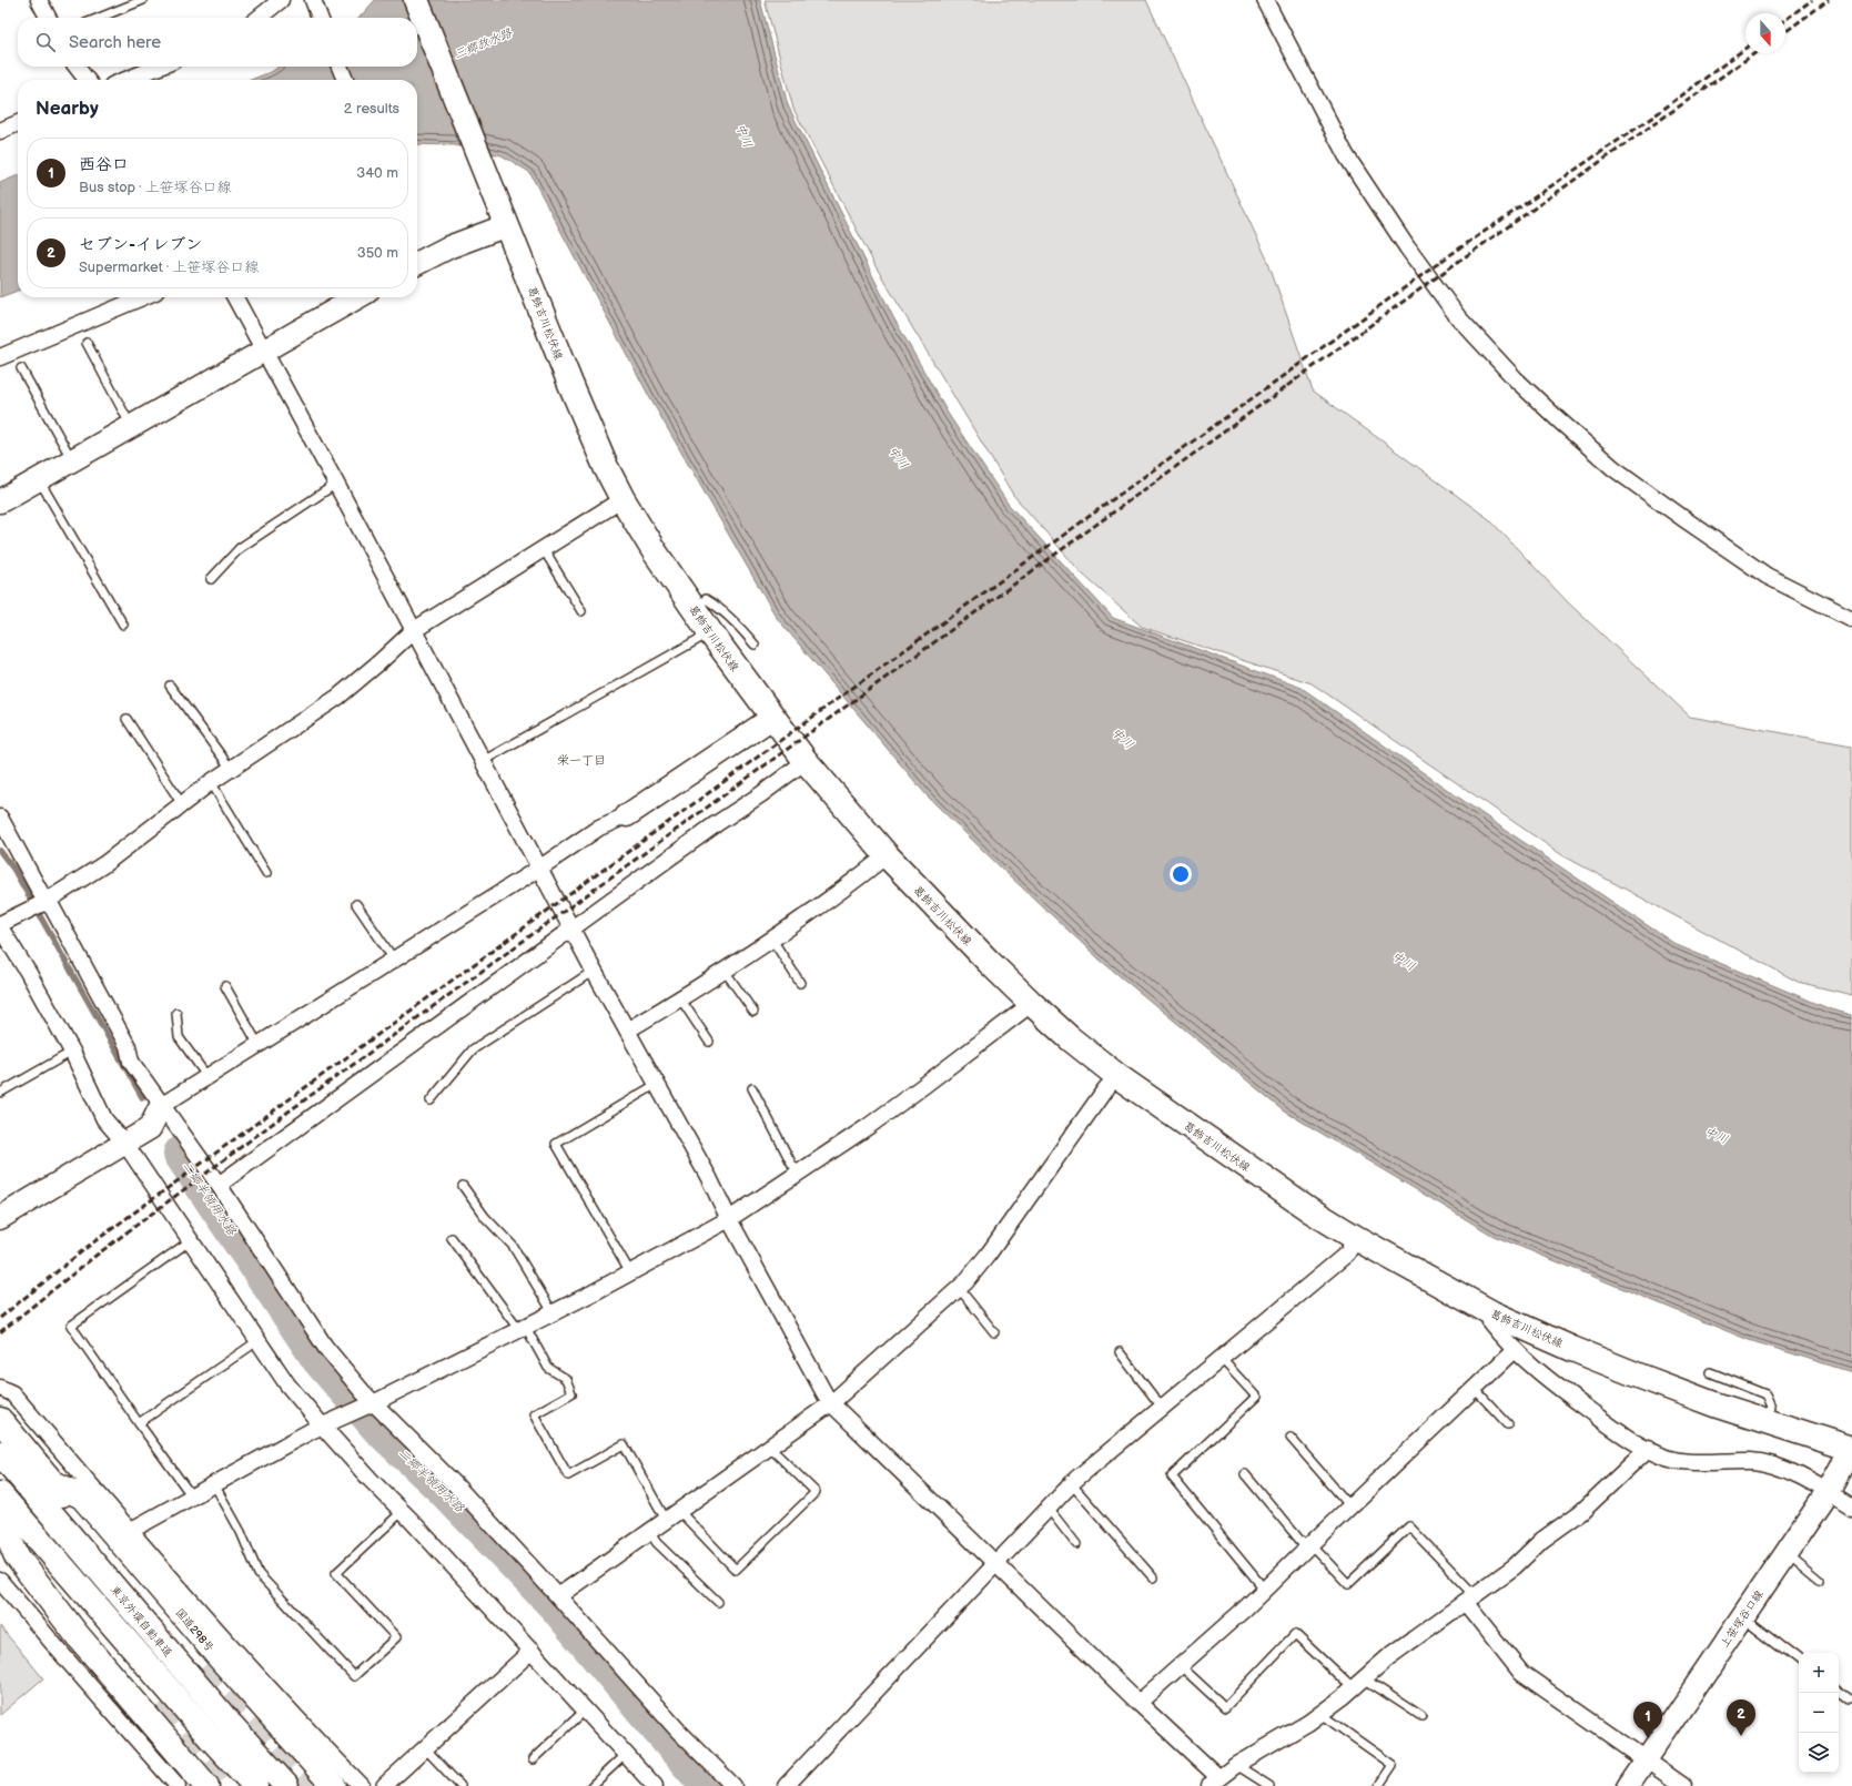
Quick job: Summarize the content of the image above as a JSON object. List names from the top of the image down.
{
  "streets": {
    "main road": ["葛飾吉川松伏線", "東京外環自動車道", "国道298号"],
    "street": ["上笹塚谷口線"]
  },
  "crossings": [
    ["葛飾吉川松伏線", "上笹塚谷口線"]
  ],
  "districts": ["栄一丁目"],
  "water": ["三郷放水路", "中川", "二郷半領用水路"],
  "north": "bottom",
  "page": {
    "search": "Search here",
    "heading": ["Nearby", "2 results"],
    "list": [
      {
        "mark": "1",
        "name": "西谷口",
        "note": "Bus stop · 上笹塚谷口線",
        "value": "340 m"
      },
      {
        "mark": "2",
        "name": "セブン-イレブン",
        "note": "Supermarket · 上笹塚谷口線",
        "value": "350 m"
      }
    ],
    "map_buttons": ["+", "−"],
    "pins": ["2", "1"]
  }
}
